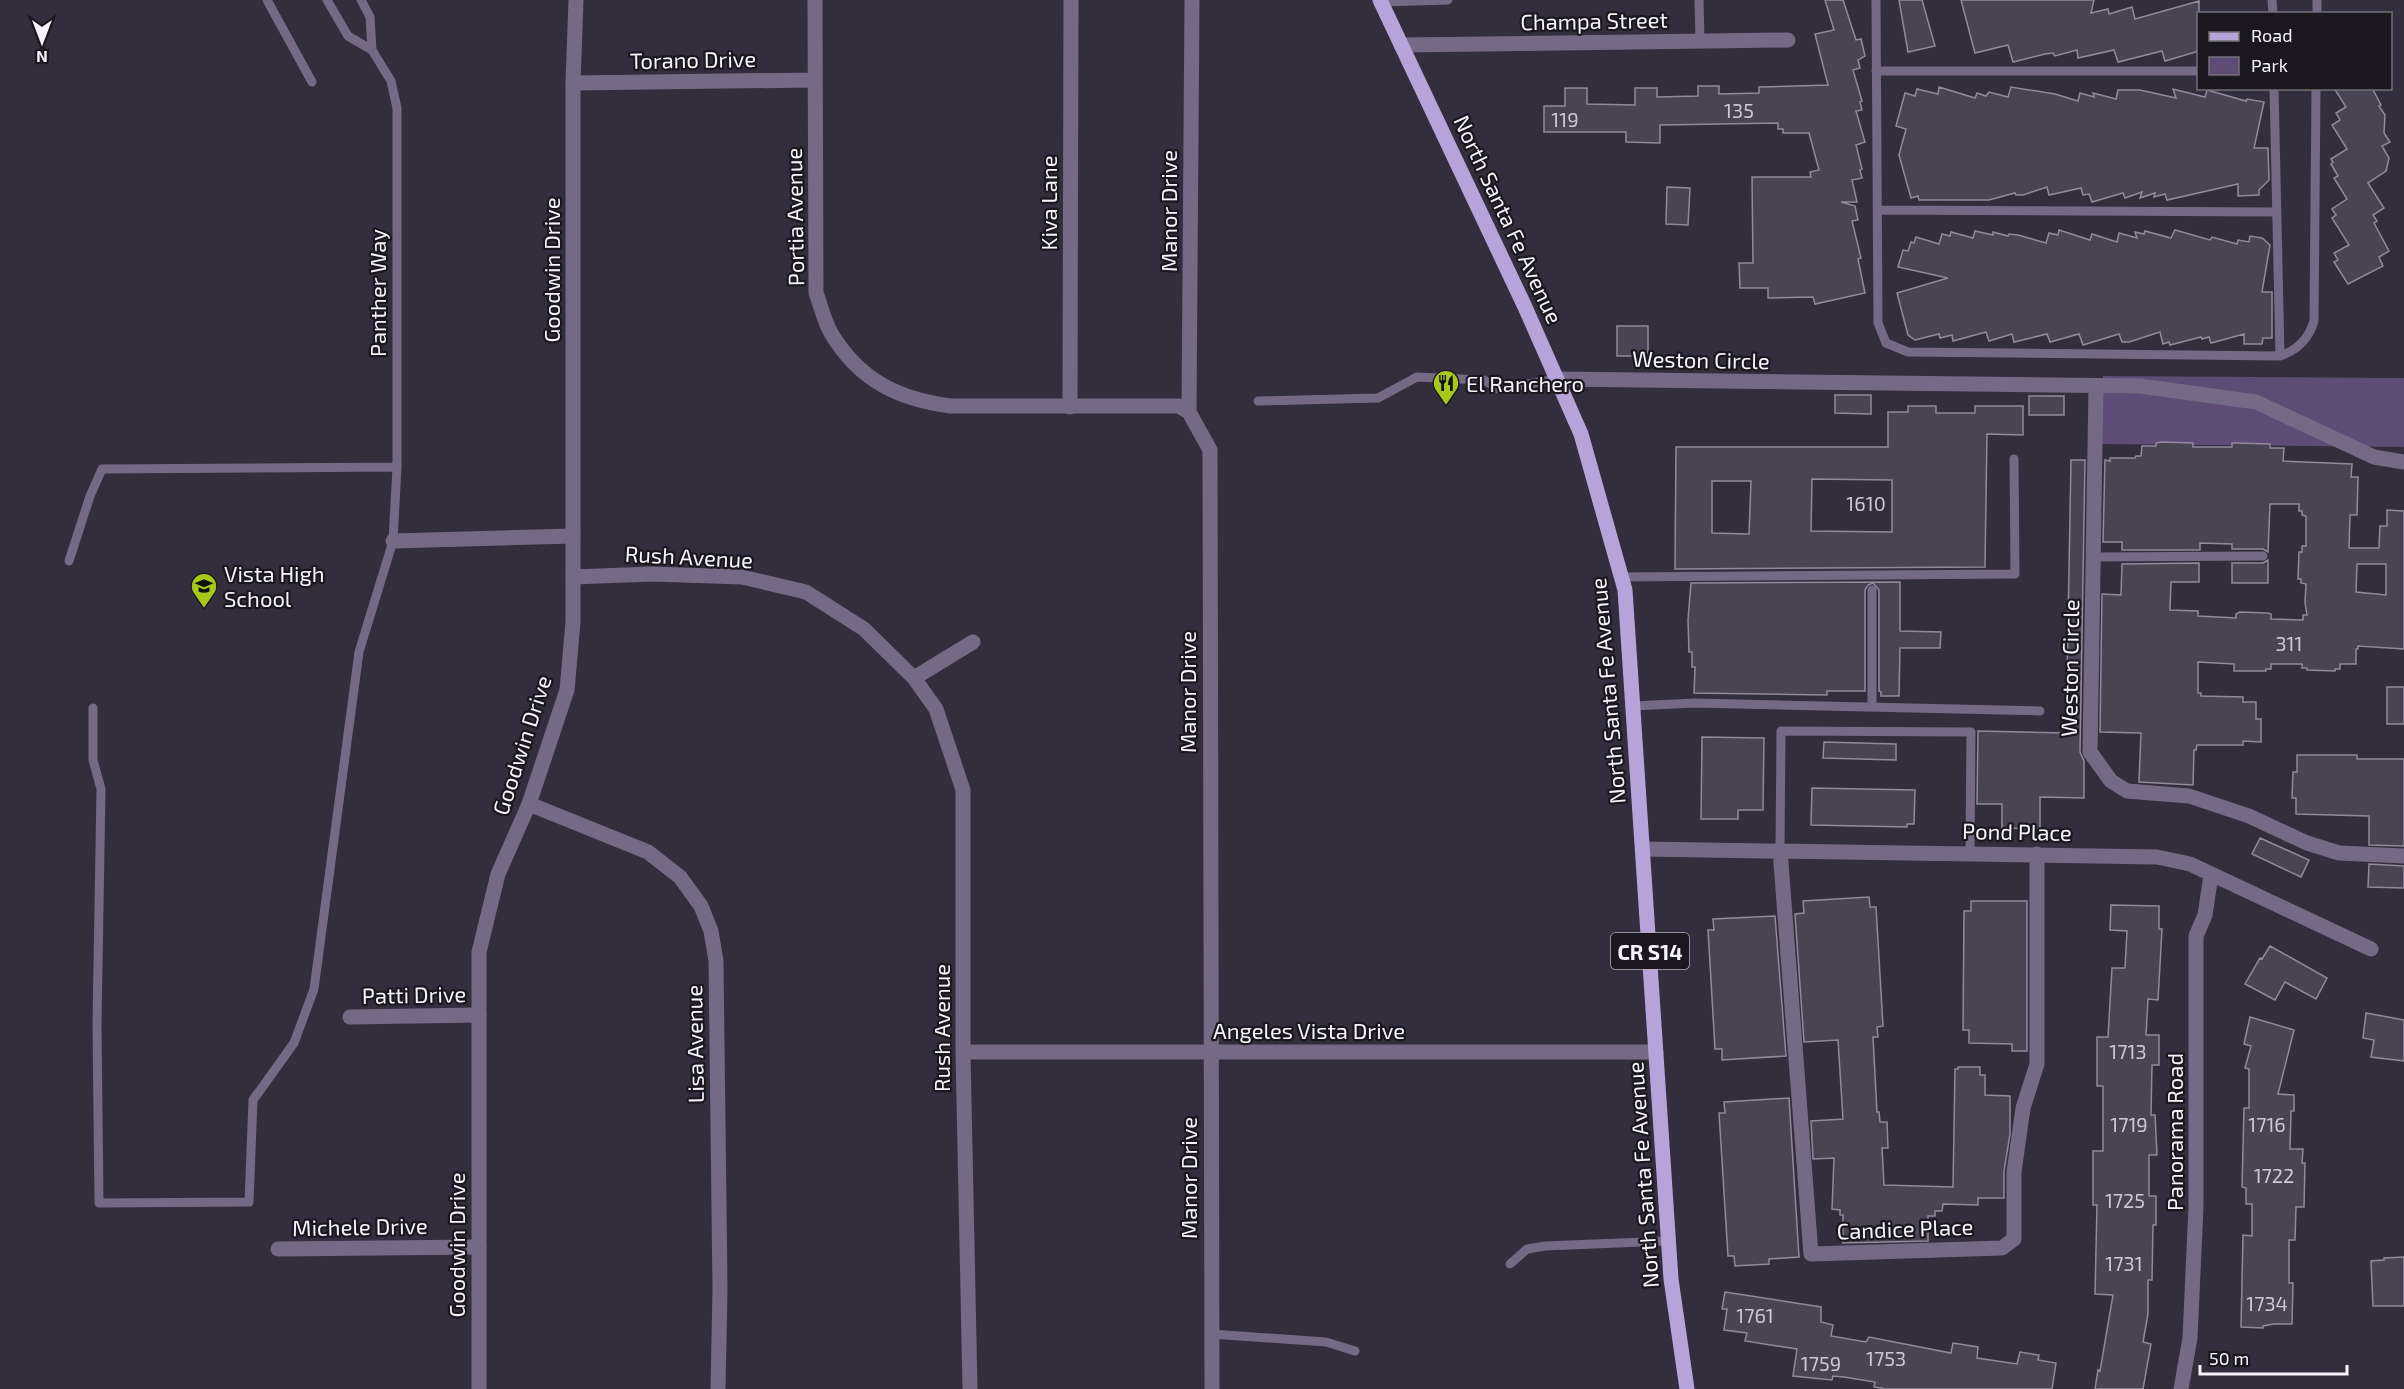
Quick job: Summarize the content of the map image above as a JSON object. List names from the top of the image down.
{
  "streets": {
    "main road": ["North Santa Fe Avenue", "CR S14"],
    "street": [
      "Champa Street",
      "Torano Drive",
      "Kiva Lane",
      "Manor Drive",
      "Portia Avenue",
      "Goodwin Drive",
      "Weston Circle",
      "Rush Avenue",
      "Pond Place",
      "Patti Drive",
      "Angeles Vista Drive",
      "Lisa Avenue",
      "Panorama Road",
      "Michele Drive",
      "Candice Place"
    ],
    "lane": ["Panther Way"]
  },
  "crossings": [
    ["Champa Street", "North Santa Fe Avenue"],
    ["Torano Drive", "Portia Avenue"],
    ["Torano Drive", "Goodwin Drive"],
    ["Kiva Lane", "Portia Avenue"],
    ["Manor Drive", "Portia Avenue"],
    ["Manor Drive", "Angeles Vista Drive"],
    ["North Santa Fe Avenue", "Weston Circle"],
    ["North Santa Fe Avenue", "Pond Place"],
    ["North Santa Fe Avenue", "Angeles Vista Drive"],
    ["Goodwin Drive", "Rush Avenue"],
    ["Goodwin Drive", "Patti Drive"],
    ["Goodwin Drive", "Lisa Avenue"],
    ["Goodwin Drive", "Michele Drive"],
    ["Rush Avenue", "Angeles Vista Drive"],
    ["Pond Place", "Panorama Road"],
    ["Pond Place", "Candice Place"]
  ],
  "places": {
    "restaurant": ["El Ranchero"],
    "school or university": ["Vista High School"]
  },
  "house_numbers": [
    "135",
    "119",
    "1610",
    "311",
    "1713",
    "1719",
    "1716",
    "1722",
    "1725",
    "1731",
    "1734",
    "1761",
    "1753",
    "1759"
  ],
  "legend": ["Road", "Park"],
  "scale_bar": "50 m",
  "north": "bottom"
}
